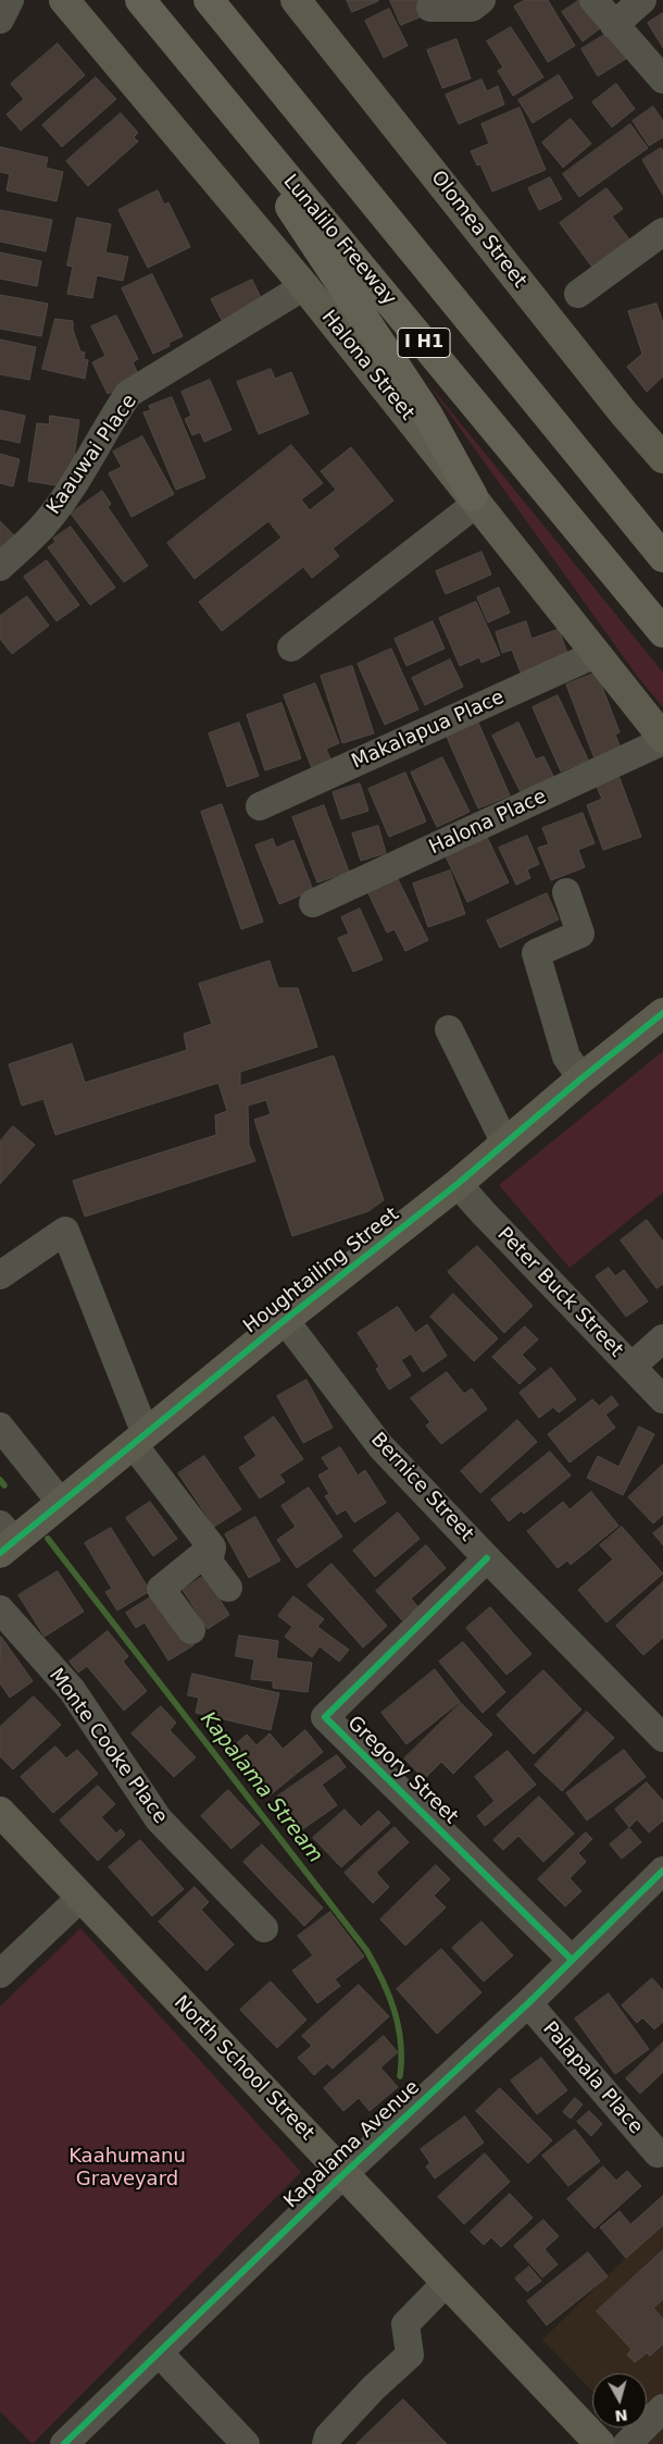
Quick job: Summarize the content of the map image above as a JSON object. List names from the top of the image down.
{
  "streets": {
    "highway": ["Lunalilo Freeway", "I H1"],
    "main road": [
      "Olomea Street",
      "Halona Street",
      "Houghtailing Street",
      "North School Street"
    ],
    "street": [
      "Kaauwai Place",
      "Makalapua Place",
      "Halona Place",
      "Peter Buck Street",
      "Bernice Street",
      "Monte Cooke Place",
      "Gregory Street",
      "Palapala Place",
      "Kapalama Avenue"
    ]
  },
  "crossings": [
    ["Halona Street", "Kaauwai Place"],
    ["Halona Street", "Makalapua Place"],
    ["Halona Street", "Halona Place"],
    ["Houghtailing Street", "Peter Buck Street"],
    ["Houghtailing Street", "Bernice Street"],
    ["Bernice Street", "Gregory Street"],
    ["Gregory Street", "Kapalama Avenue"],
    ["North School Street", "Kapalama Avenue"],
    ["Palapala Place", "Kapalama Avenue"]
  ],
  "water": ["Kapalama Stream"],
  "parks": ["Kaahumanu Graveyard"],
  "north": "bottom"
}
